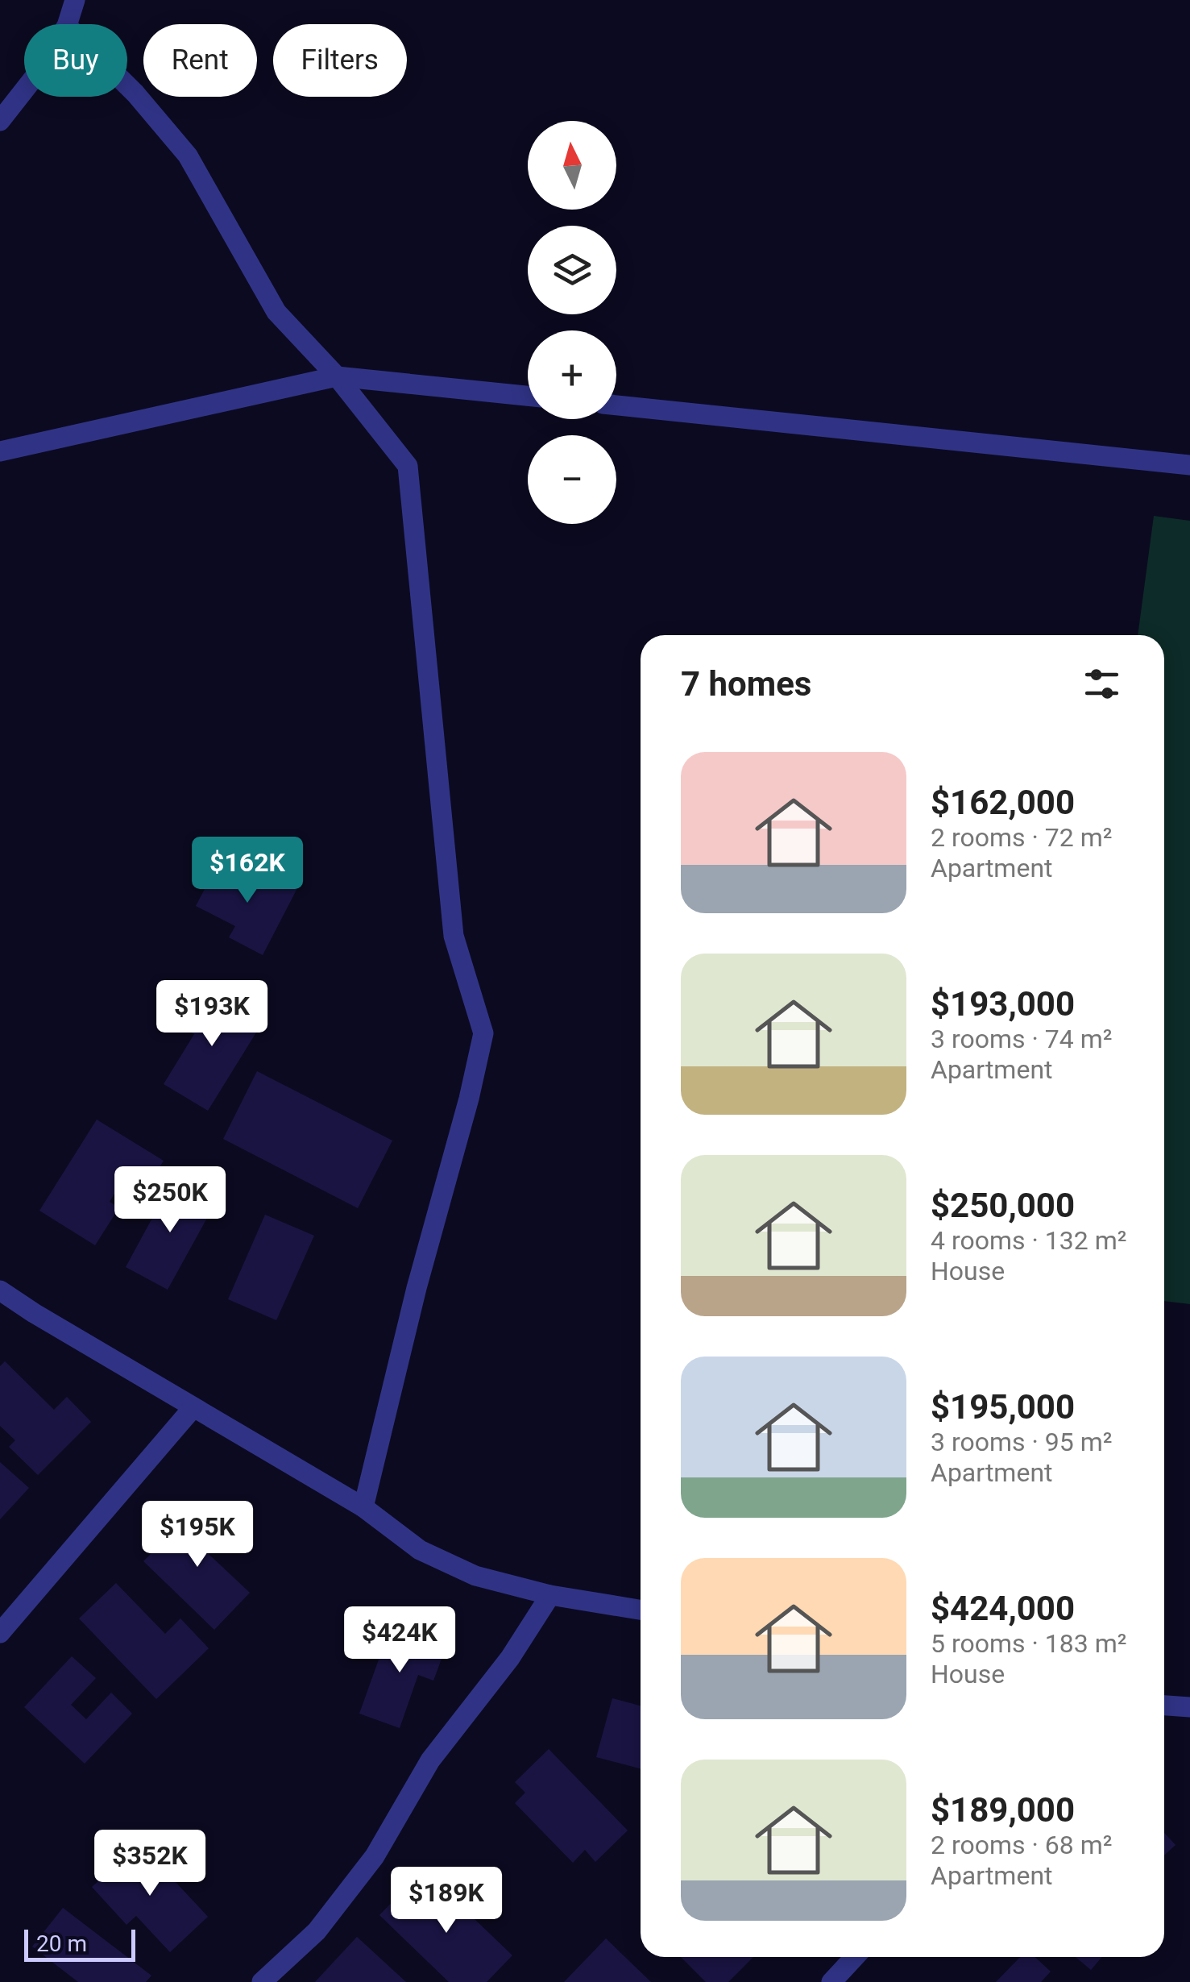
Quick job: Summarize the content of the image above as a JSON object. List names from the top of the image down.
{
  "scale_bar": "20 m",
  "north": "top",
  "page": {
    "chip": ["Buy", "Rent", "Filters"],
    "map_buttons": ["+", "−"],
    "heading": "7 homes",
    "list": [
      {
        "name": "$162,000",
        "note": "2 rooms · 72 m² · Apartment"
      },
      {
        "name": "$193,000",
        "note": "3 rooms · 74 m² · Apartment"
      },
      {
        "name": "$250,000",
        "note": "4 rooms · 132 m² · House"
      },
      {
        "name": "$195,000",
        "note": "3 rooms · 95 m² · Apartment"
      },
      {
        "name": "$424,000",
        "note": "5 rooms · 183 m² · House"
      },
      {
        "name": "$189,000",
        "note": "2 rooms · 68 m² · Apartment"
      }
    ],
    "price": [
      "$162K",
      "$193K",
      "$250K",
      "$195K",
      "$424K",
      "$352K",
      "$189K"
    ],
    "scale": "20 m"
  }
}
